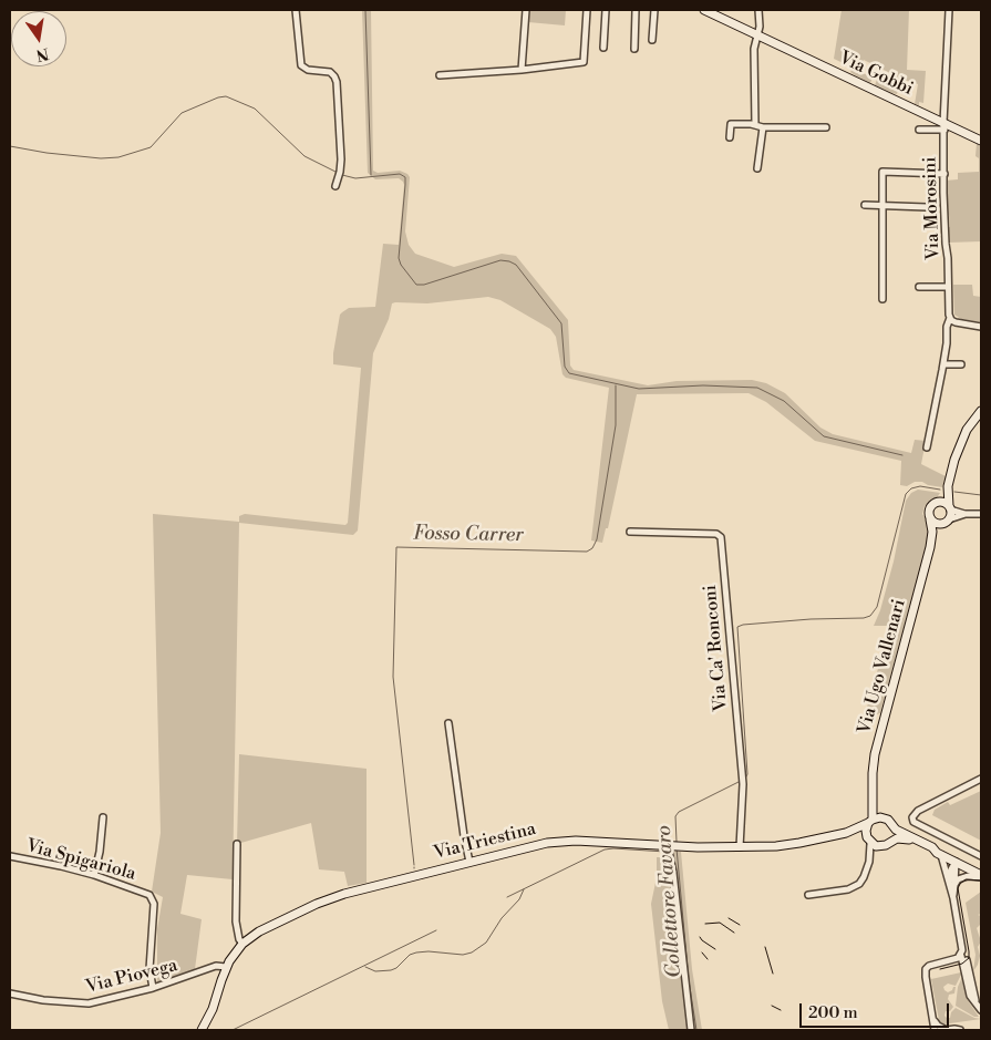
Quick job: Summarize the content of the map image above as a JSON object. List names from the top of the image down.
{
  "streets": {
    "street": [
      "Via Gobbi",
      "Via Morosini",
      "Via Ca' Ronconi",
      "Via Ugo Vallenari",
      "Via Triestina",
      "Via Spigariola",
      "Via Piovega"
    ]
  },
  "crossings": [
    ["Via Gobbi", "Via Morosini"],
    ["Via Ca' Ronconi", "Via Triestina"],
    ["Via Ugo Vallenari", "Via Triestina"],
    ["Via Triestina", "Via Piovega"],
    ["Via Spigariola", "Via Piovega"]
  ],
  "water": ["Fosso Carrer", "Collettore Favaro"],
  "scale_bar": "200 m",
  "north": "bottom"
}
